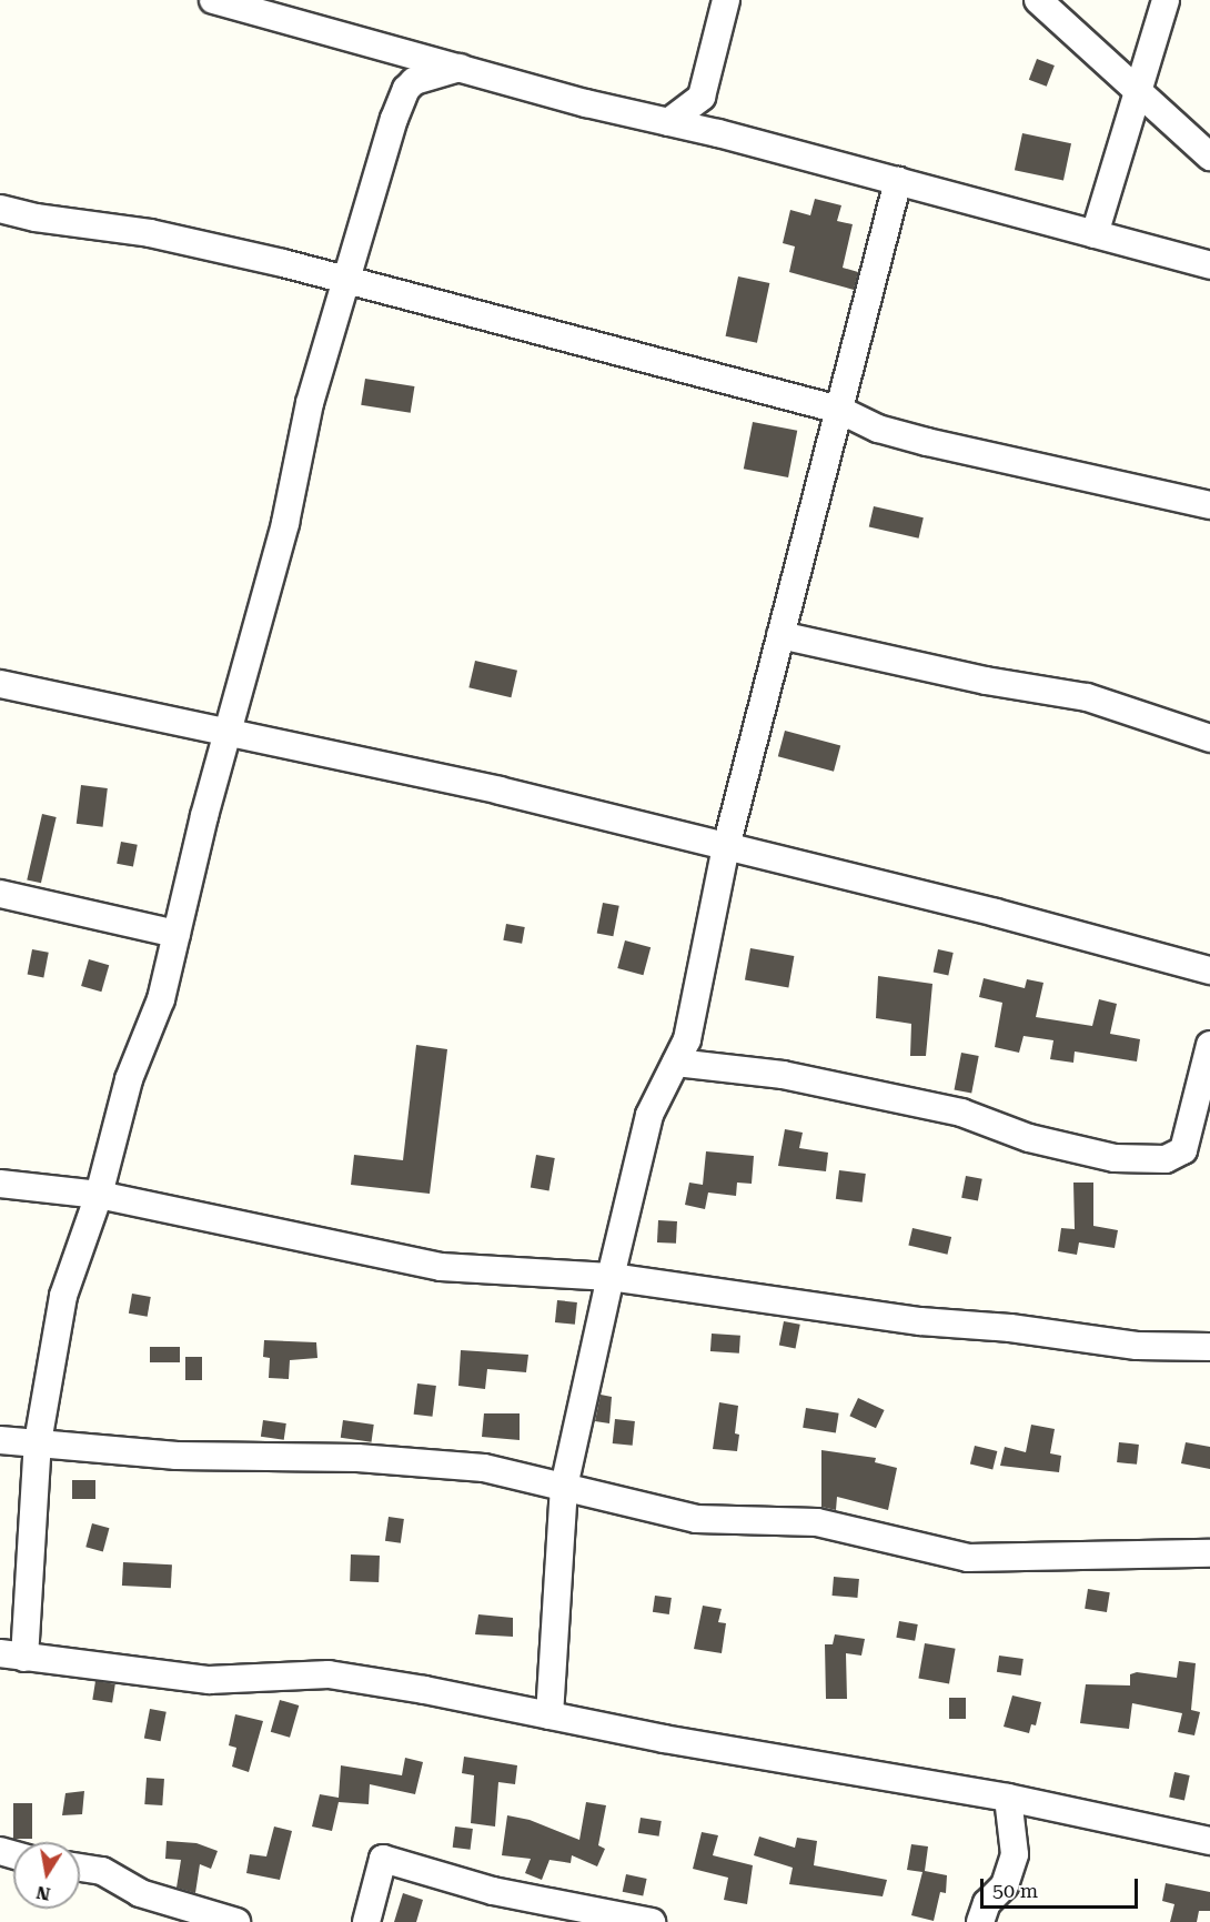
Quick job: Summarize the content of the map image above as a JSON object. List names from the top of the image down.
{
  "scale_bar": "50 m",
  "north": "bottom"
}
